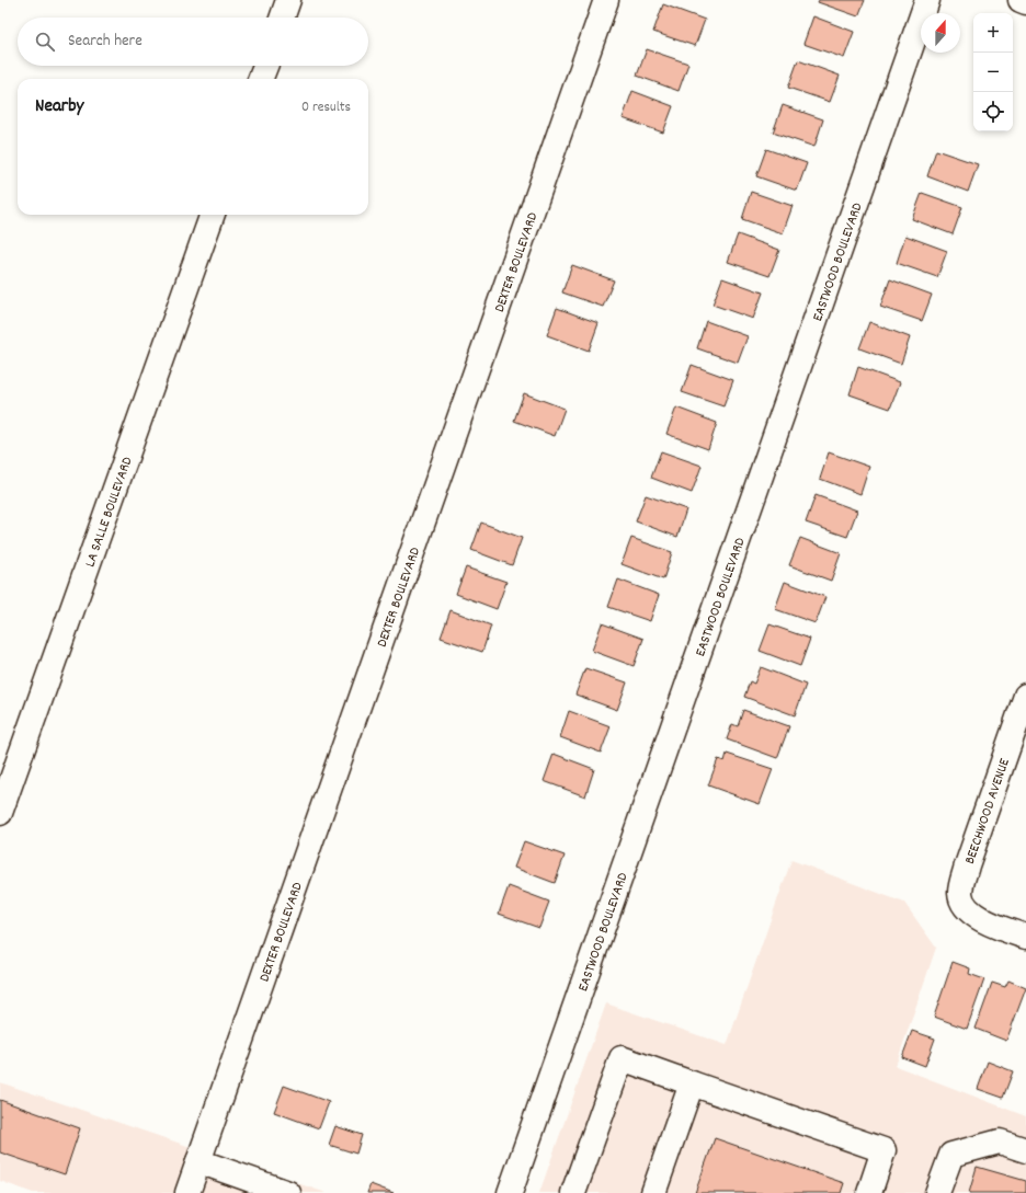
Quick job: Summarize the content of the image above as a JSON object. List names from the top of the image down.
{
  "streets": {
    "street": [
      "DEXTER BOULEVARD",
      "EASTWOOD BOULEVARD",
      "LA SALLE BOULEVARD",
      "BEECHWOOD AVENUE"
    ]
  },
  "north": "top",
  "page": {
    "map_buttons": ["+", "−"],
    "search": "Search here",
    "heading": ["Nearby", "0 results"]
  }
}
